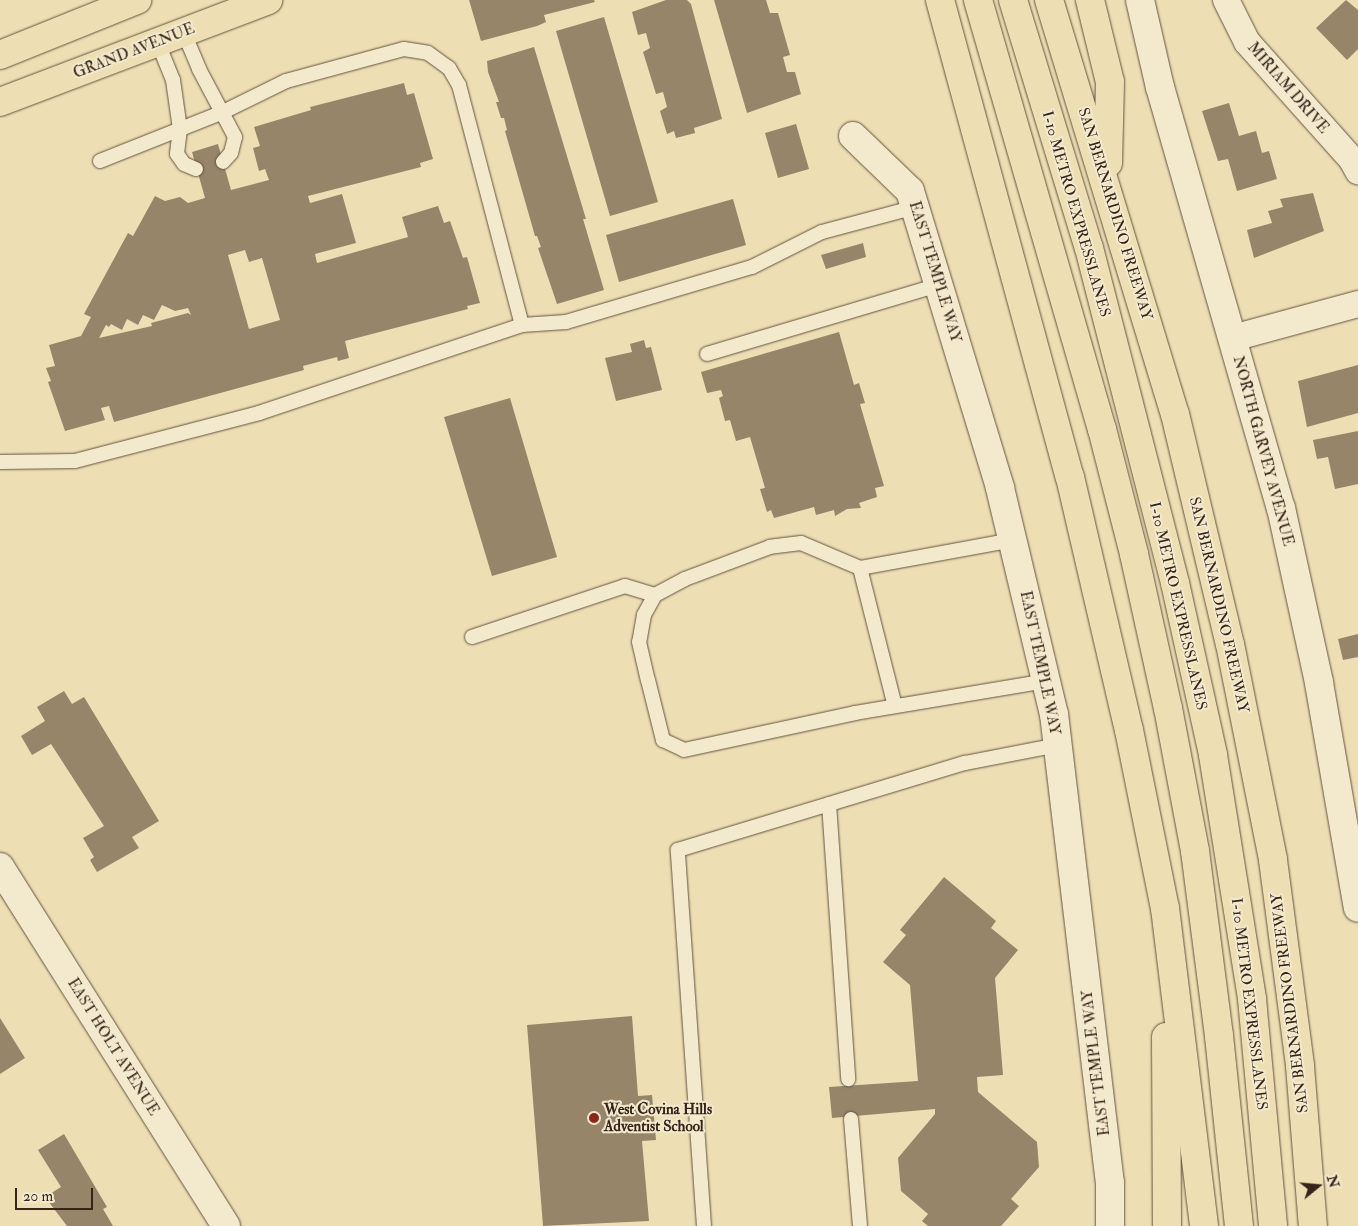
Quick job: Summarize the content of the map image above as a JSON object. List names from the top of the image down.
{
  "streets": {
    "main road": ["GRAND AVENUE", "I-10 METRO EXPRESSLANES", "SAN BERNARDINO FREEWAY"],
    "street": [
      "MIRIAM DRIVE",
      "EAST TEMPLE WAY",
      "NORTH GARVEY AVENUE",
      "EAST HOLT AVENUE"
    ]
  },
  "places": ["West Covina Hills Adventist School"],
  "scale_bar": "20 m",
  "north": "right"
}
